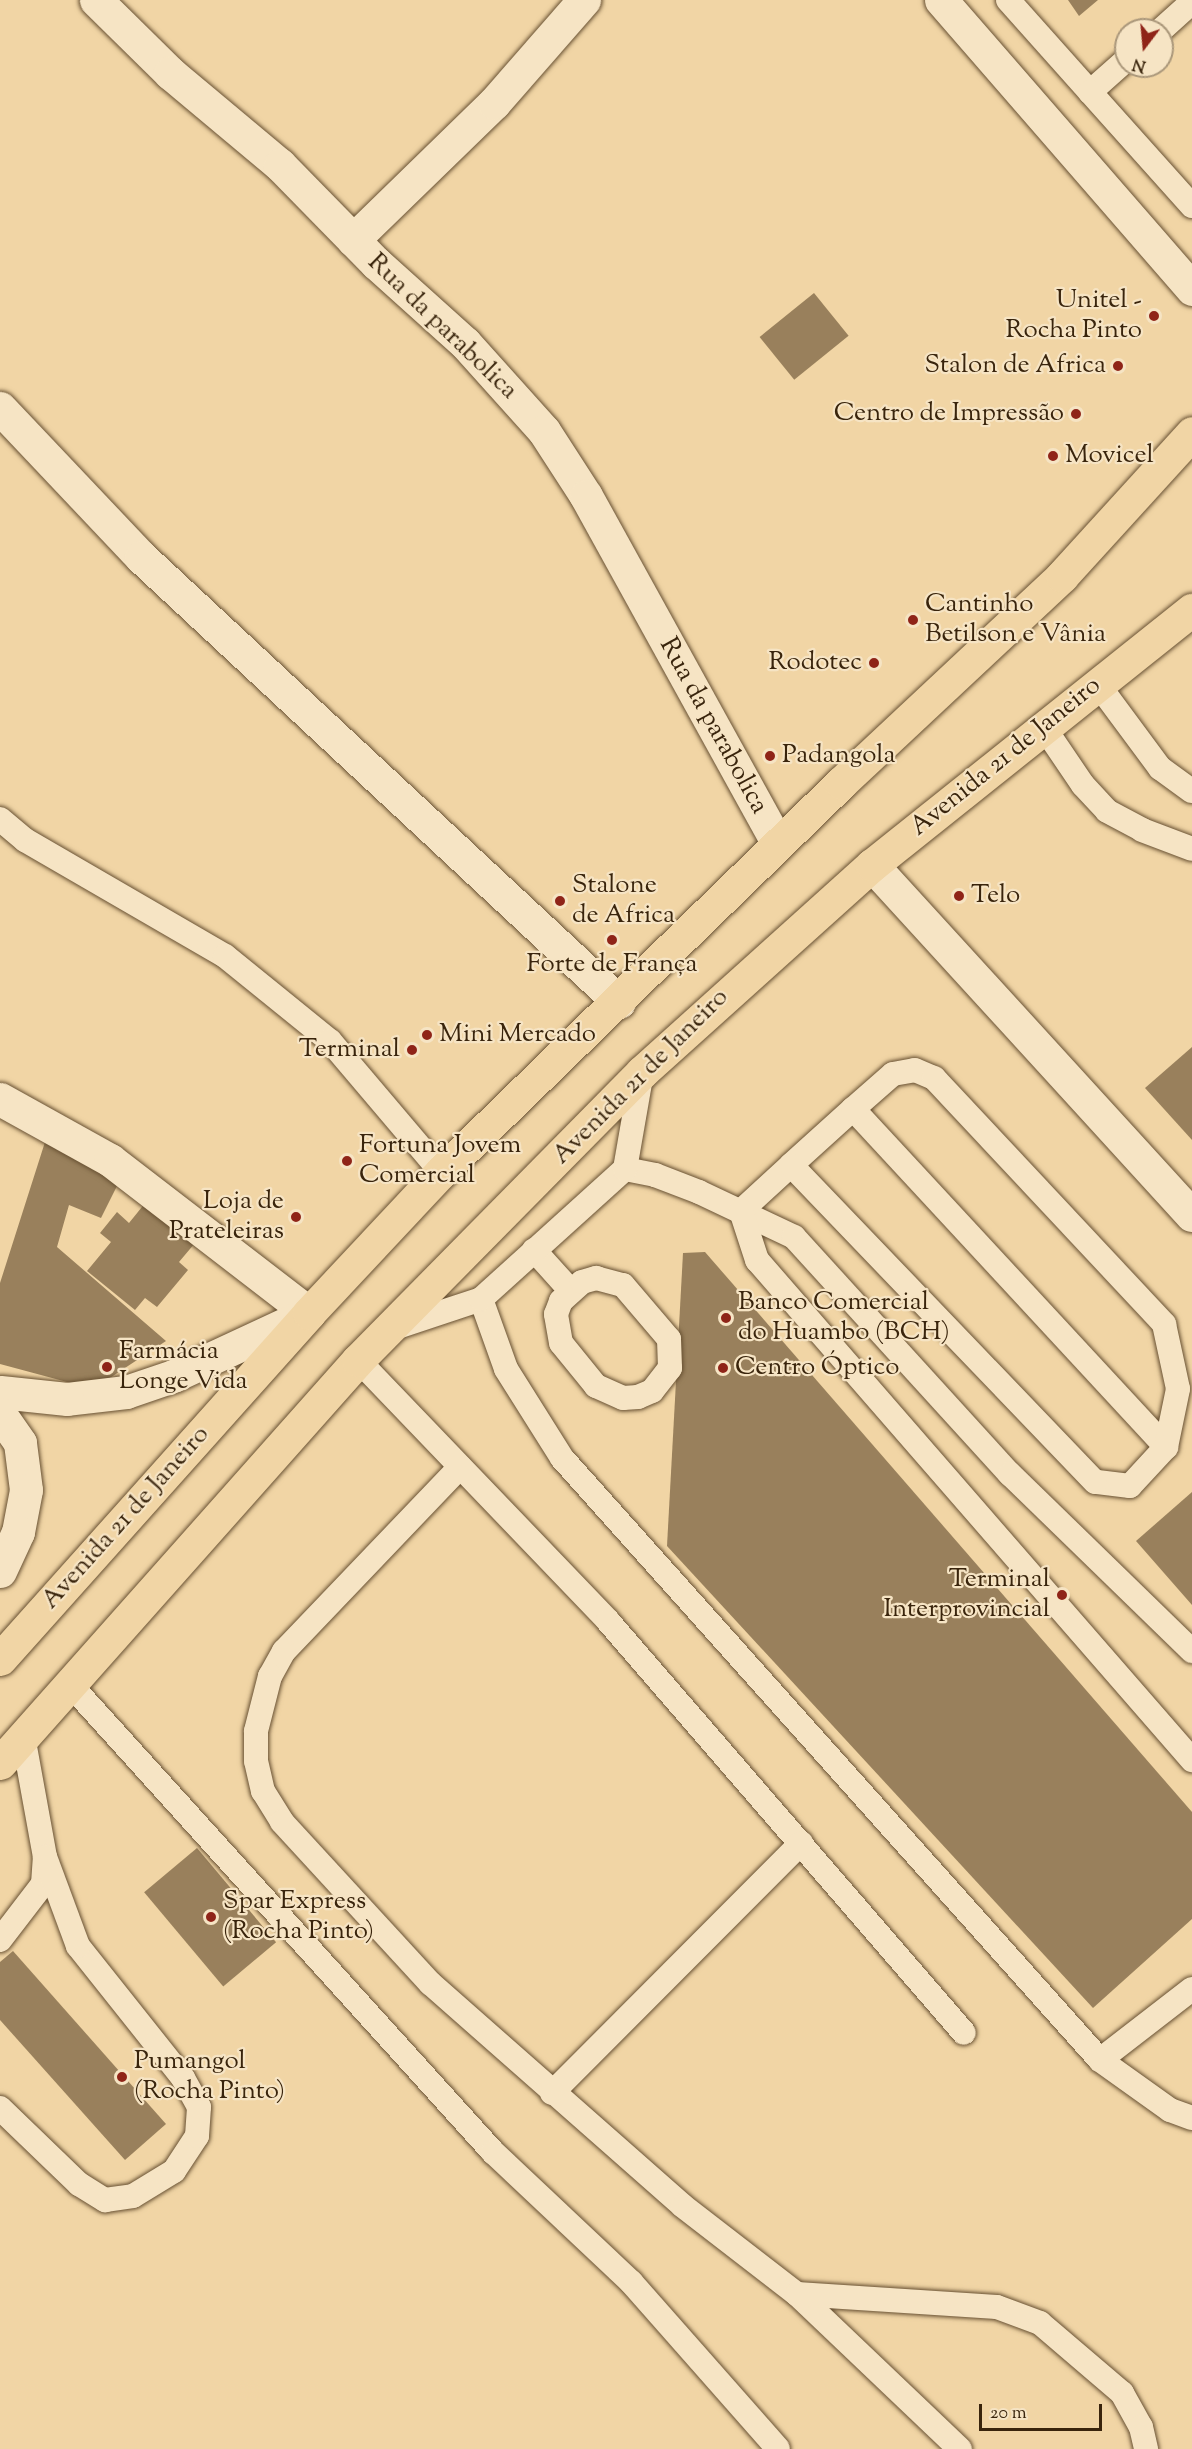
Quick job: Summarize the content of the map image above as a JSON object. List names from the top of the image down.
{
  "streets": {
    "main road": ["Avenida 21 de Janeiro"],
    "street": ["Rua da parabolica"]
  },
  "crossings": [
    ["Rua da parabolica", "Avenida 21 de Janeiro"]
  ],
  "places": [
    "Unitel - Rocha Pinto",
    "Stalon de Africa",
    "Centro de Impressão",
    "Movicel",
    "Cantinho Betilson e Vânia",
    "Rodotec",
    "Padangola",
    "Telo",
    "Stalone de Africa",
    "Forte de França",
    "Mini Mercado",
    "Terminal",
    "Fortuna Jovem Comercial",
    "Loja de Prateleiras",
    "Banco Comercial do Huambo (BCH)",
    "Farmácia Longe Vida",
    "Centro Óptico",
    "Terminal Interprovincial",
    "Spar Express (Rocha Pinto)",
    "Pumangol (Rocha Pinto)"
  ],
  "scale_bar": "20 m",
  "north": "bottom"
}
